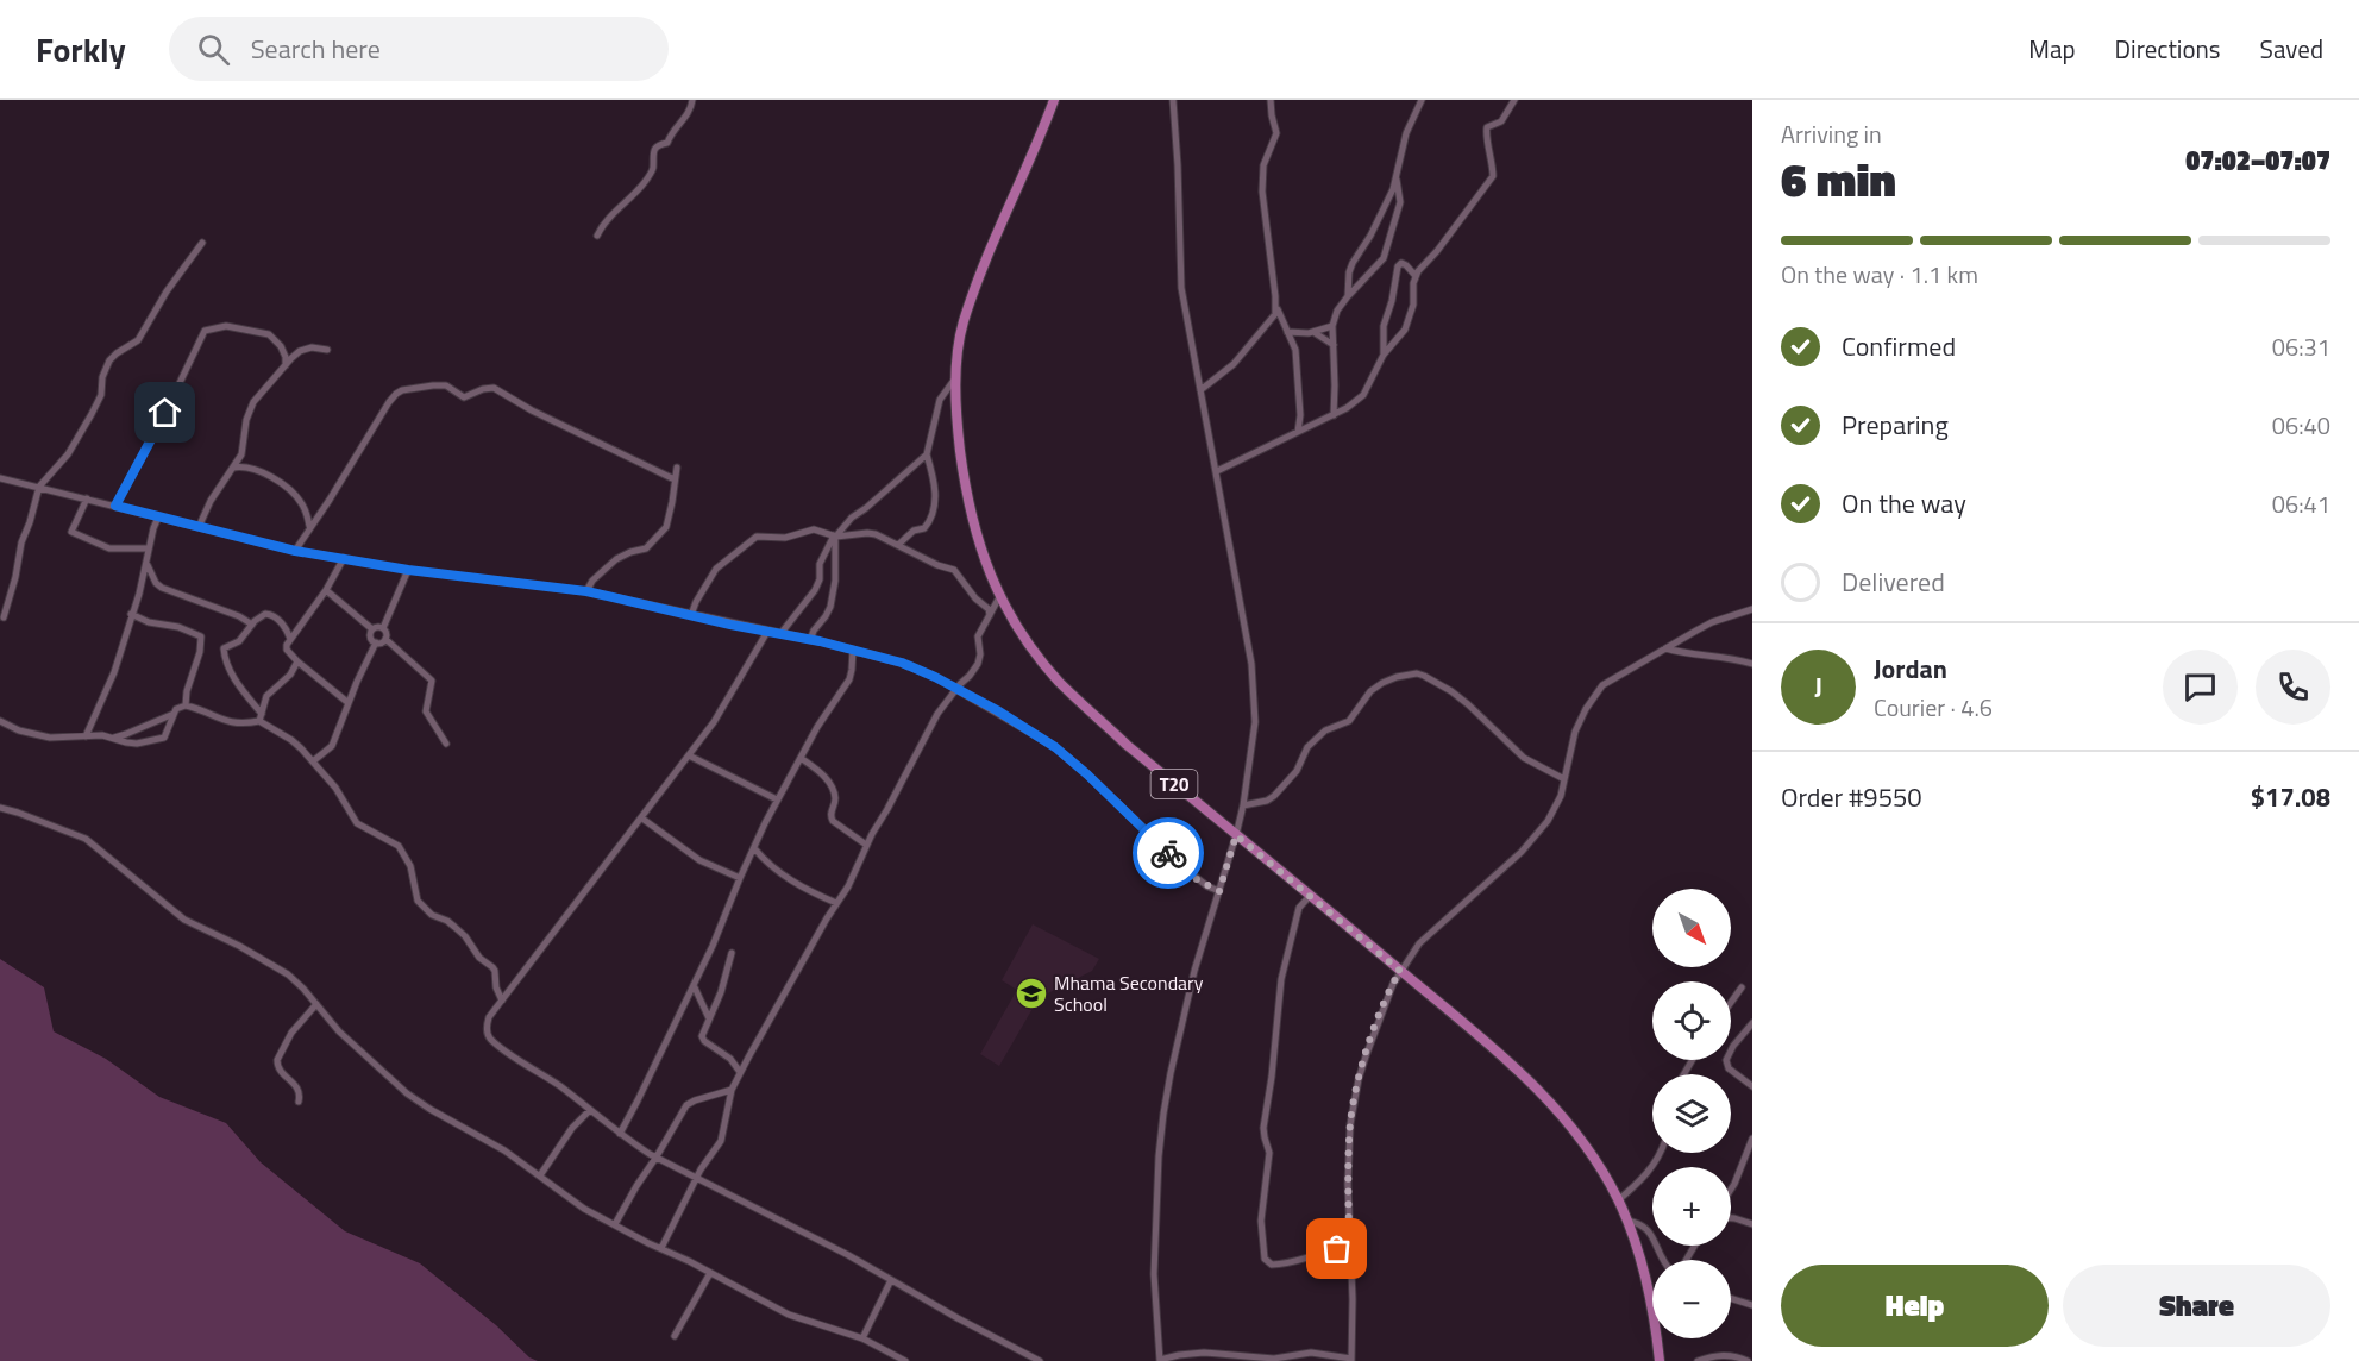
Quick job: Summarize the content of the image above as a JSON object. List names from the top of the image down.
{
  "streets": {
    "main road": ["T20"]
  },
  "places": {
    "school or university": ["Mhama Secondary School"]
  },
  "north": "bottom right",
  "page": {
    "header": "Forkly",
    "search": "Search here",
    "nav": ["Map", "Directions", "Saved"],
    "heading": ["6 min", "Arriving in", "07:02–07:07"],
    "panel": [
      "Jordan",
      "Courier · 4.6",
      "Order #9550",
      "$17.08"
    ],
    "bar": "On the way · 1.1 km",
    "list": [
      ["Confirmed", "06:31"],
      ["Preparing", "06:40"],
      ["On the way", "06:41"],
      "Delivered"
    ],
    "round": "J",
    "map_buttons": ["+", "−"],
    "buttons": ["Help", "Share"]
  }
}
